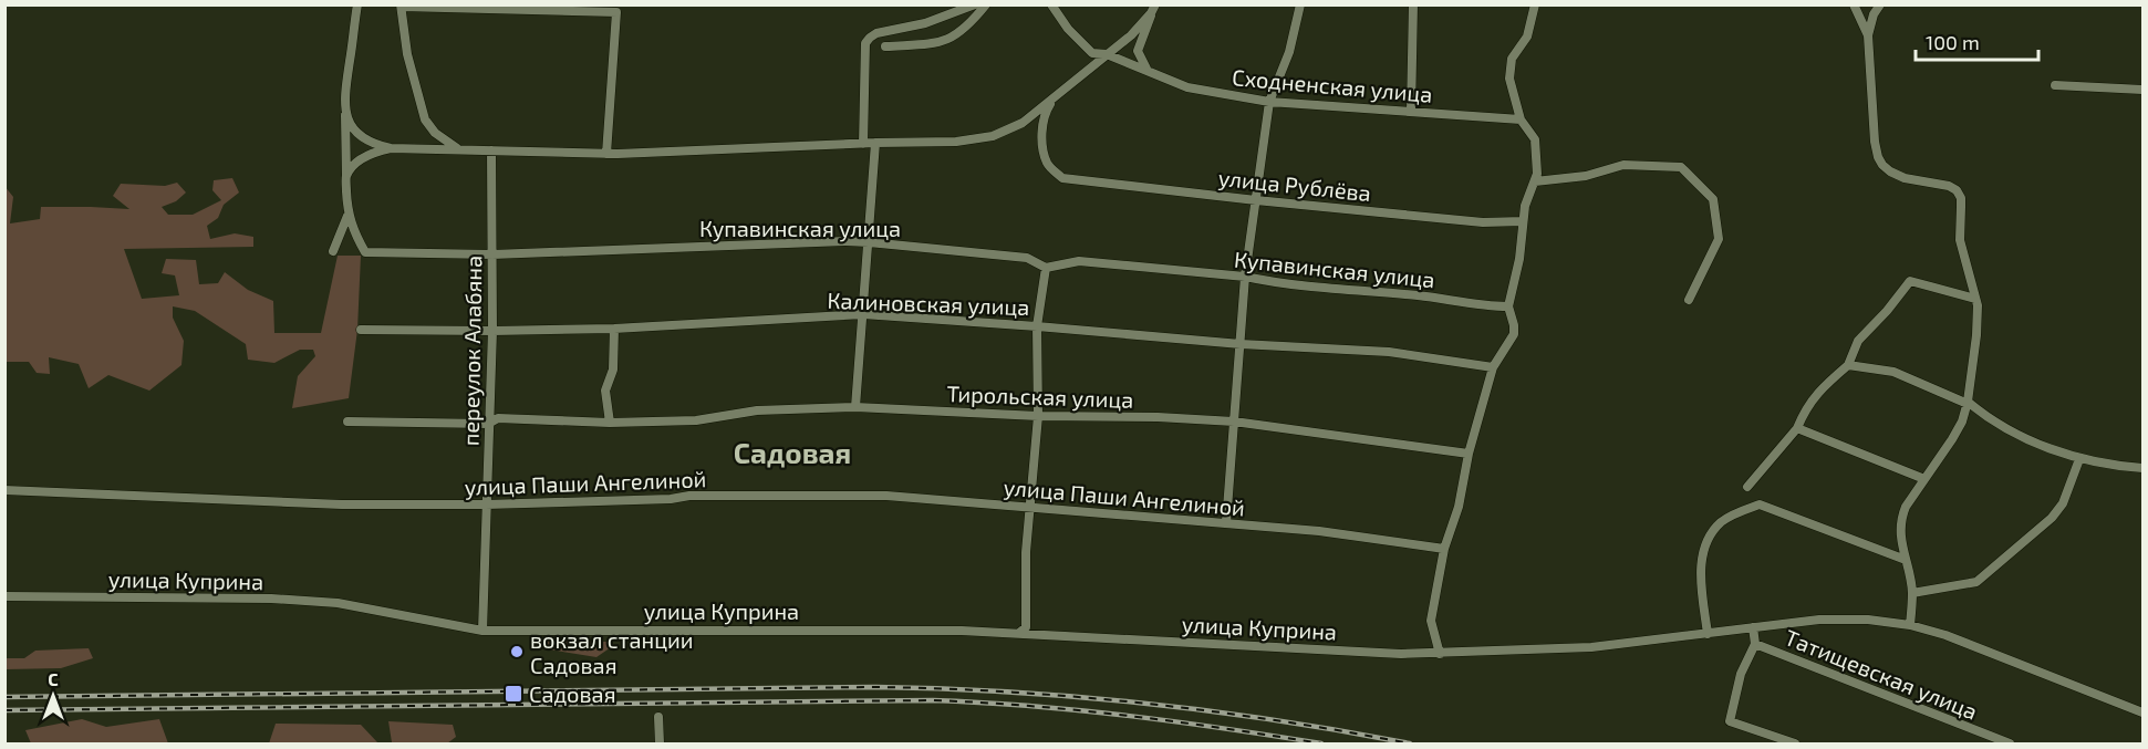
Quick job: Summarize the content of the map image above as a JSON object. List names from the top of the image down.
{
  "streets": {
    "street": [
      "Сходненская улица",
      "улица Рублёва",
      "Купавинская улица",
      "Калиновская улица",
      "переулок Алабяна",
      "Тирольская улица",
      "улица Паши Ангелиной",
      "улица Куприна",
      "Татищевская улица"
    ]
  },
  "crossings": [
    ["Купавинская улица", "переулок Алабяна"],
    ["Калиновская улица", "переулок Алабяна"],
    ["переулок Алабяна", "Тирольская улица"],
    ["переулок Алабяна", "улица Паши Ангелиной"],
    ["переулок Алабяна", "улица Куприна"],
    ["улица Куприна", "Татищевская улица"]
  ],
  "districts": ["Садовая"],
  "places": {
    "other": ["вокзал станции Садовая"],
    "transit": ["Садовая"]
  },
  "scale_bar": "100 m",
  "north": "top"
}
